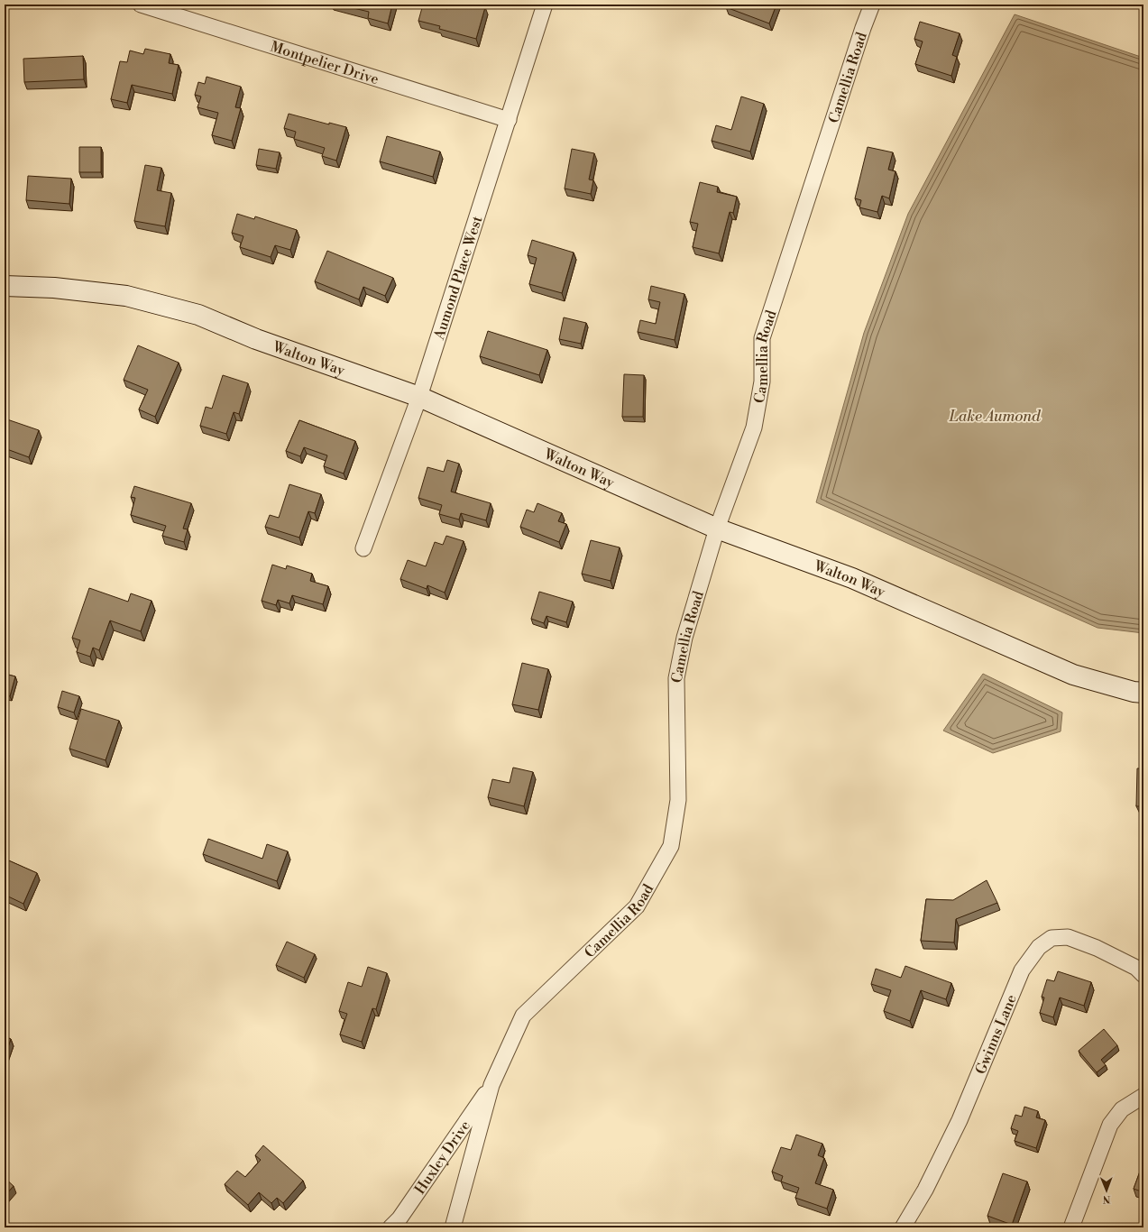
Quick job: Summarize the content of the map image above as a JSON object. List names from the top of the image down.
{
  "streets": {
    "main road": ["Walton Way"],
    "street": [
      "Montpelier Drive",
      "Camellia Road",
      "Aumond Place West",
      "Gwinns Lane",
      "Huxley Drive"
    ]
  },
  "crossings": [
    ["Montpelier Drive", "Aumond Place West"],
    ["Camellia Road", "Walton Way"],
    ["Camellia Road", "Huxley Drive"],
    ["Aumond Place West", "Walton Way"]
  ],
  "water": ["Lake Aumond"],
  "north": "bottom"
}
